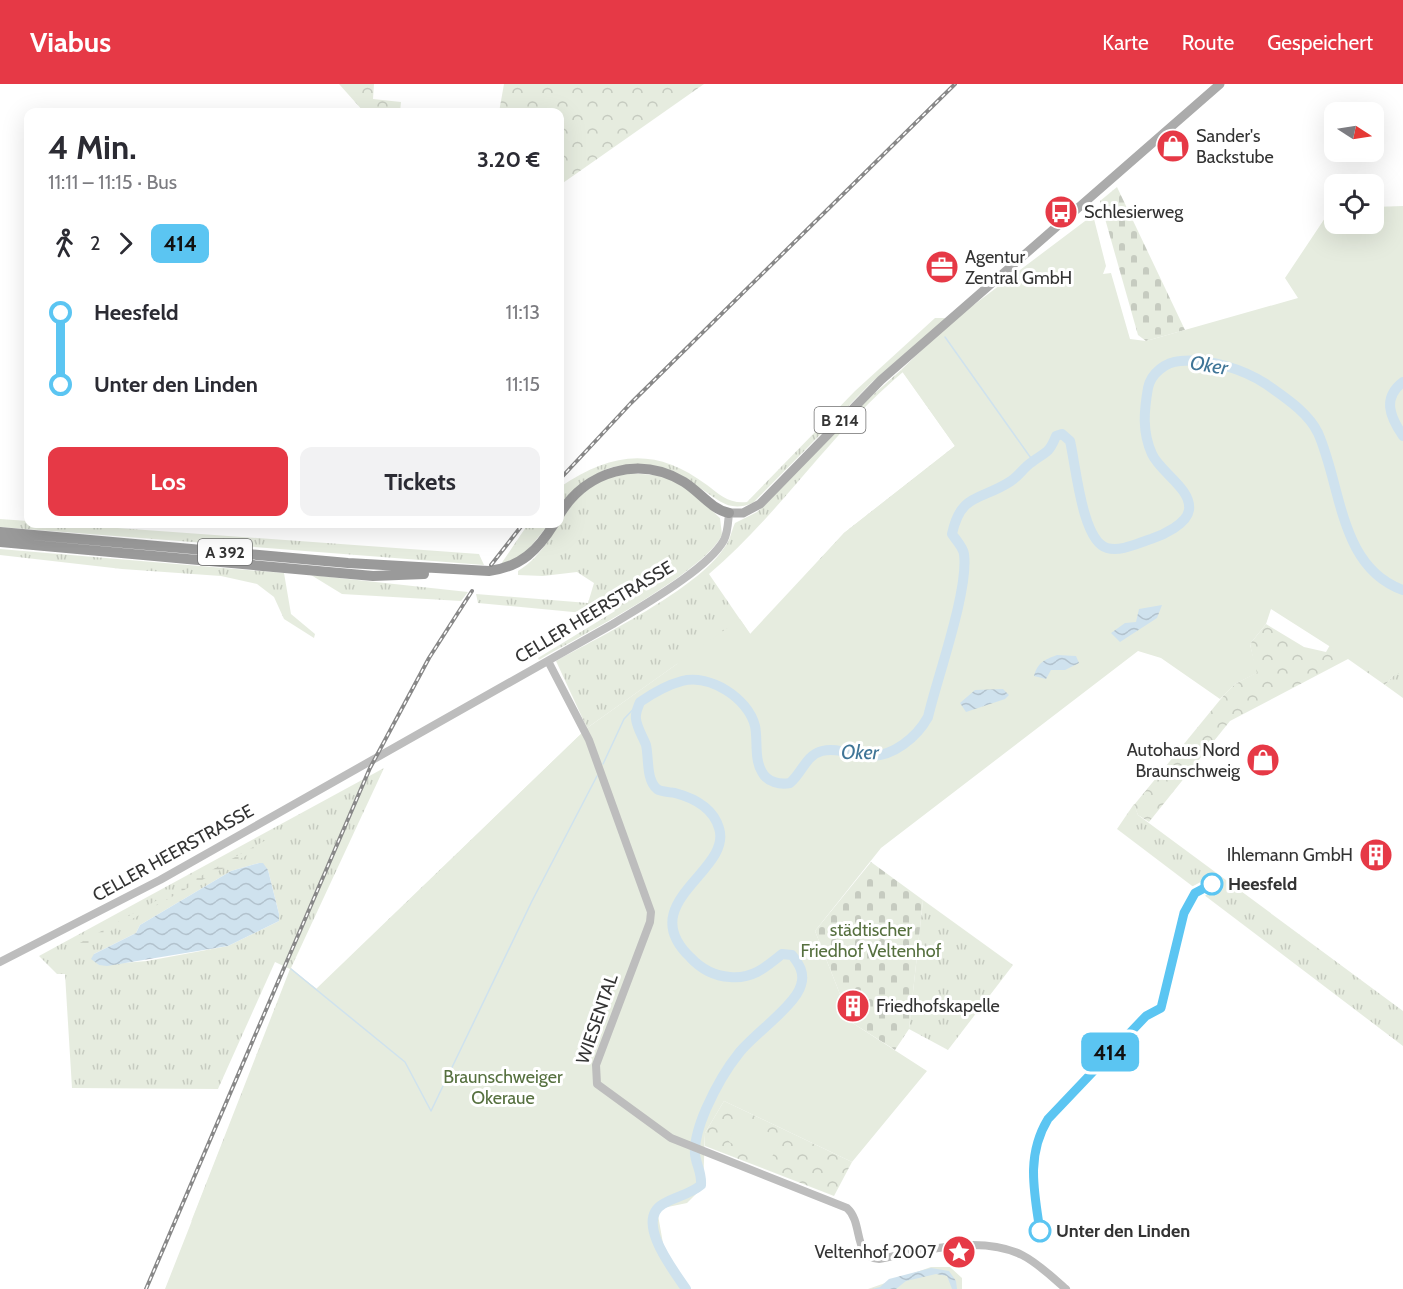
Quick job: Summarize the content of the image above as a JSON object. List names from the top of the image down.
{
  "streets": {
    "highway": ["A 392"],
    "main road": ["B 214"],
    "street": ["CELLER HEERSTRASSE", "WIESENTAL"]
  },
  "crossings": [
    ["B 214", "CELLER HEERSTRASSE"],
    ["CELLER HEERSTRASSE", "WIESENTAL"]
  ],
  "water": ["Oker"],
  "parks": ["städtischer Friedhof Veltenhof", "Braunschweiger Okeraue"],
  "places": {
    "shop": ["Sander's Backstube", "Autohaus Nord Braunschweig"],
    "bus stop": ["Schlesierweg"],
    "office": ["Agentur Zentral GmbH"],
    "building": ["Ihlemann GmbH", "Friedhofskapelle"],
    "other": ["Heesfeld", "Unter den Linden"],
    "place": ["Veltenhof 2007"]
  },
  "lines": ["bus line 414"],
  "north": "right",
  "page": {
    "header": "Viabus",
    "nav": ["Karte", "Route", "Gespeichert"],
    "on_map": "414",
    "heading": ["4 Min.", "11:11 – 11:15 · Bus", "3.20 €"],
    "legs": ["2", "414"],
    "list": [
      {
        "name": "Heesfeld",
        "value": "11:13"
      },
      {
        "name": "Unter den Linden",
        "value": "11:15"
      }
    ],
    "buttons": ["Los", "Tickets"]
  }
}
